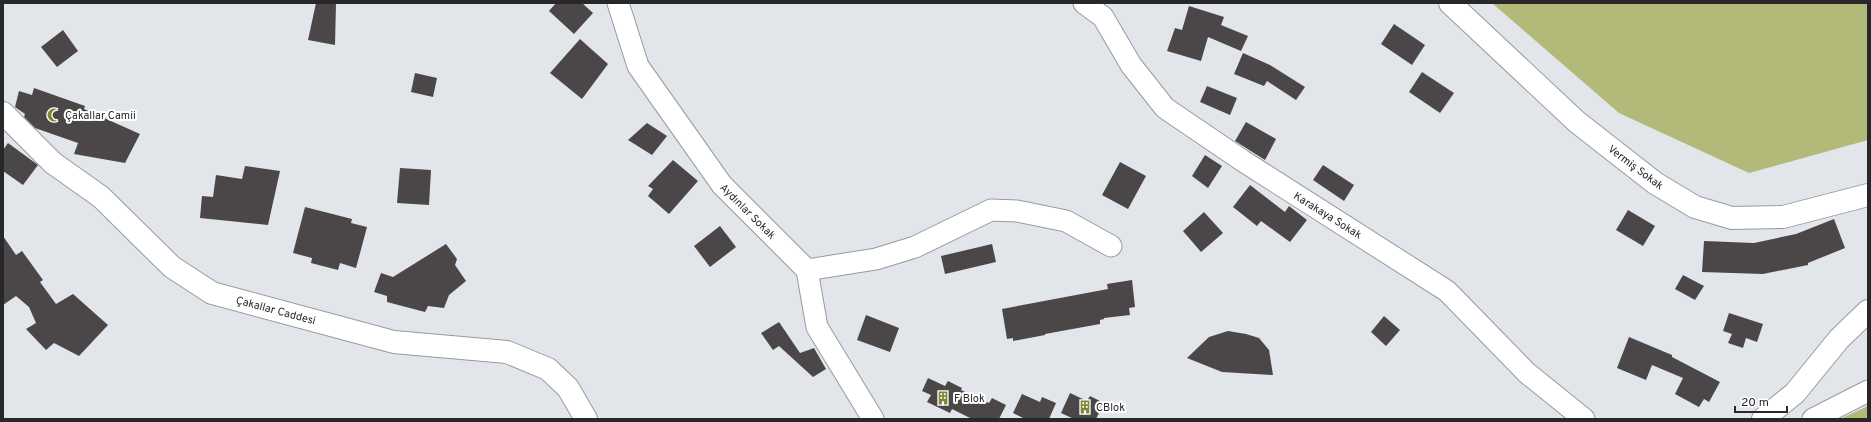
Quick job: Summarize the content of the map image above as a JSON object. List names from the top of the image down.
{
  "streets": {
    "street": [
      "Vermiş Sokak",
      "Aydınlar Sokak",
      "Karakaya Sokak",
      "Çakallar Caddesi"
    ]
  },
  "places": {
    "mosque": ["Çakallar Camii"],
    "building": ["F Blok", "CBlok"]
  },
  "scale_bar": "20 m"
}
